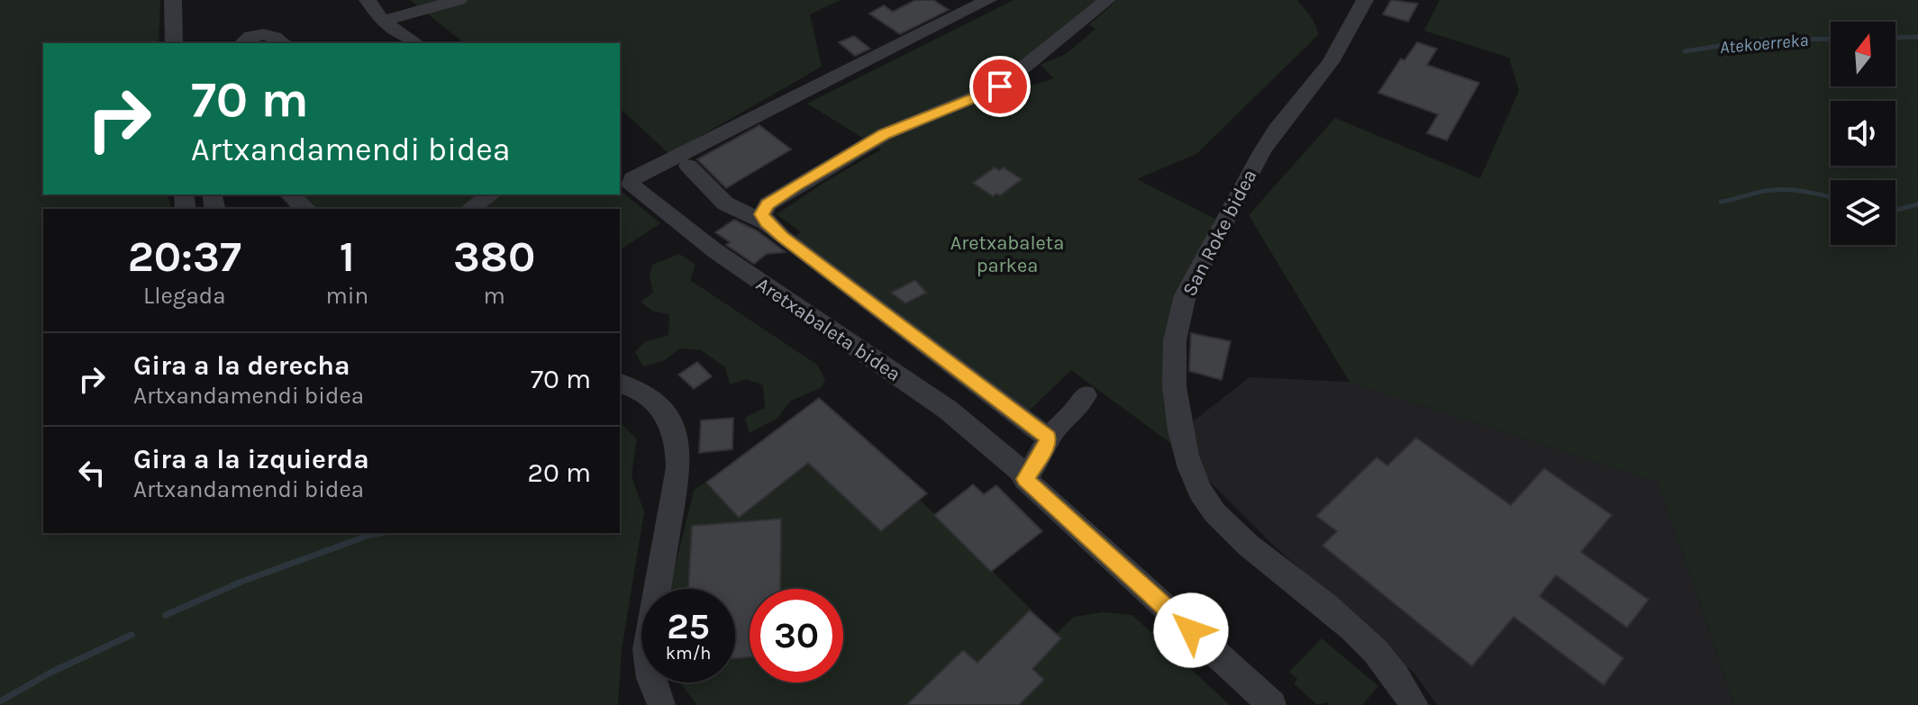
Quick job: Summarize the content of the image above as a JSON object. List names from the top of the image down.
{
  "streets": {
    "street": ["San Roke bidea", "Aretxabaleta bidea"]
  },
  "water": ["Atekoerreka"],
  "parks": ["Aretxabaleta parkea"],
  "north": "top",
  "page": {
    "turn": ["70 m", "Artxandamendi bidea"],
    "eta": [
      "20:37",
      "Llegada",
      "1",
      "min",
      "380",
      "m"
    ],
    "list": [
      {
        "name": "Gira a la derecha",
        "note": "Artxandamendi bidea",
        "value": "70 m"
      },
      {
        "name": "Gira a la izquierda",
        "note": "Artxandamendi bidea",
        "value": "20 m"
      }
    ],
    "speed": "25 km/h",
    "limit": "30"
  }
}
